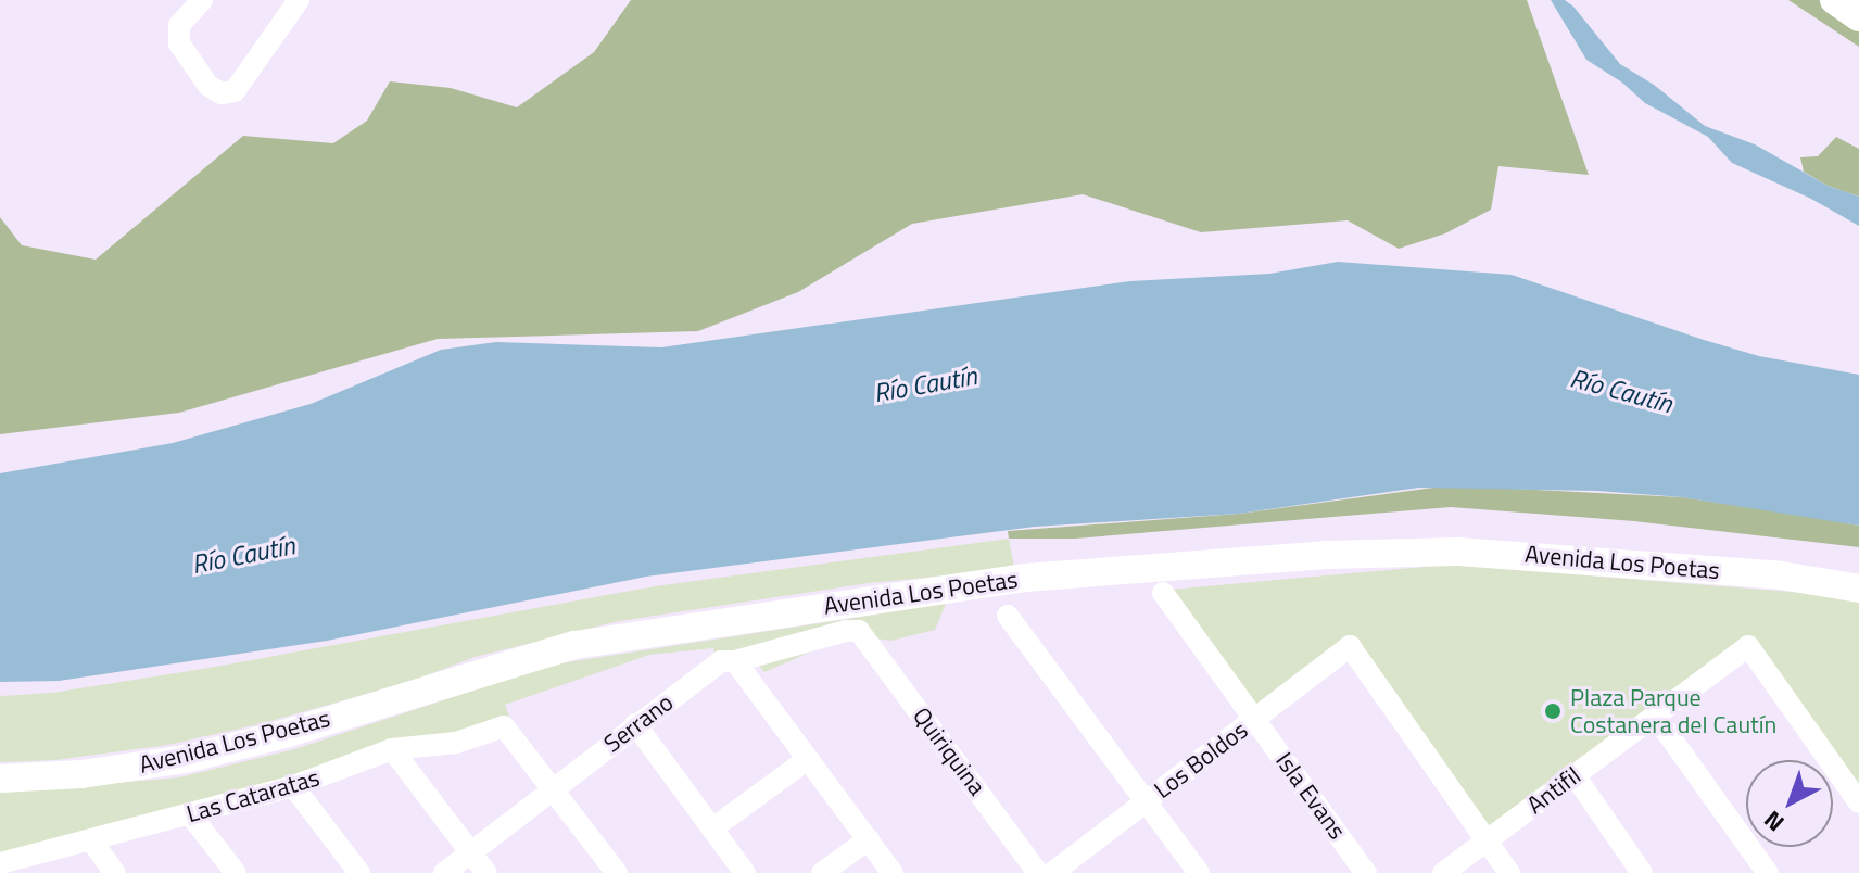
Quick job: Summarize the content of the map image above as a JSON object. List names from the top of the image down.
{
  "streets": {
    "main road": ["Avenida Los Poetas"],
    "street": [
      "Serrano",
      "Quiriquina",
      "Los Boldos",
      "Antifil",
      "Las Cataratas",
      "Isla Evans"
    ]
  },
  "crossings": [
    ["Serrano", "Quiriquina"],
    ["Serrano", "Las Cataratas"],
    ["Los Boldos", "Antifil"],
    ["Los Boldos", "Isla Evans"]
  ],
  "water": ["Río Cautín"],
  "places": ["Plaza Parque Costanera del Cautín"],
  "north": "bottom left"
}
